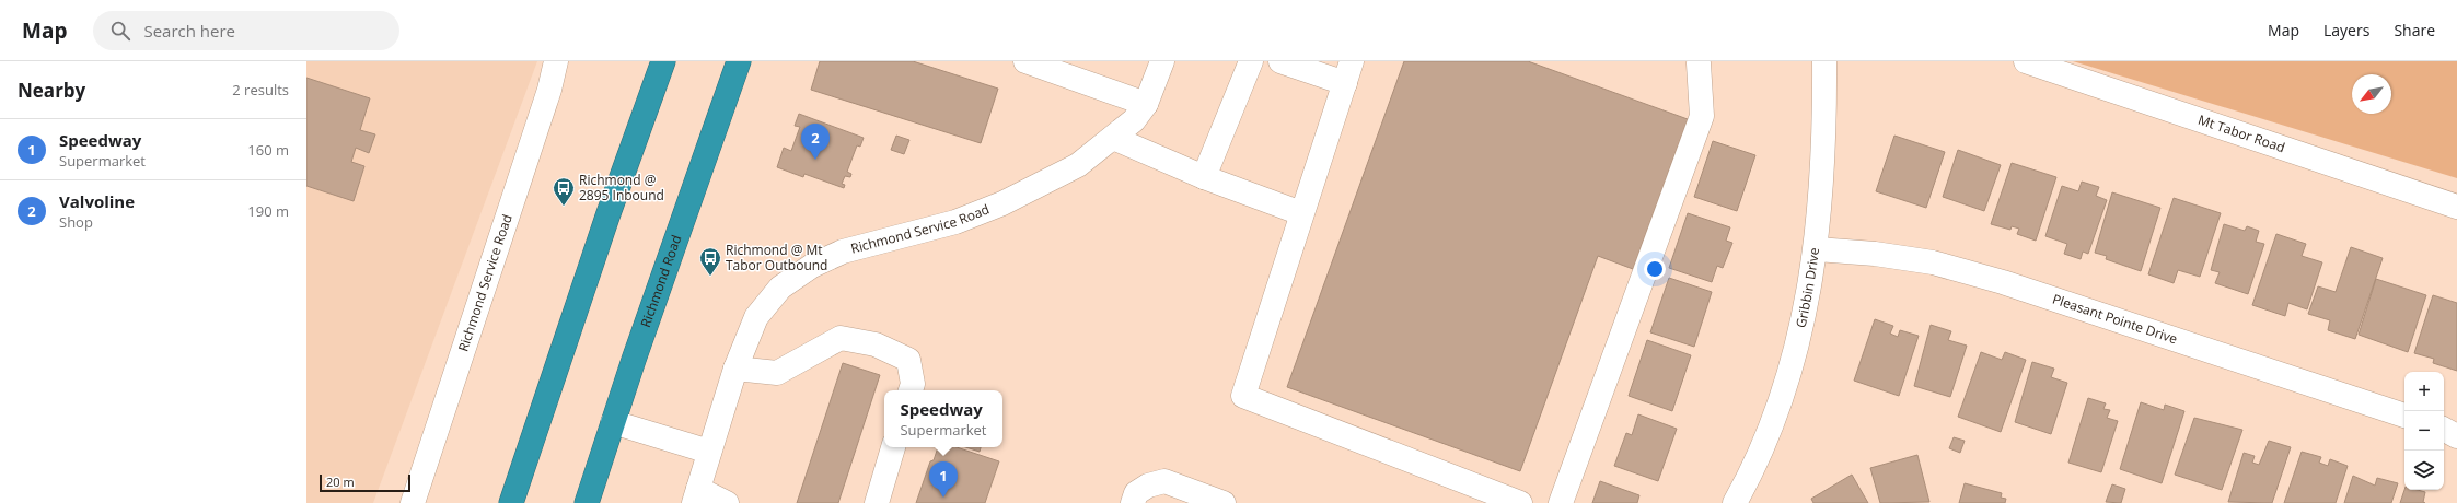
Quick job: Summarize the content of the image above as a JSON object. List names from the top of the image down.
{
  "streets": {
    "highway": ["Richmond Road"],
    "street": [
      "Mt Tabor Road",
      "Richmond Service Road",
      "Gribbin Drive",
      "Pleasant Pointe Drive"
    ]
  },
  "crossings": [
    ["Gribbin Drive", "Pleasant Pointe Drive"]
  ],
  "places": {
    "bus stop": ["Richmond @ 2895 Inbound", "Richmond @ Mt Tabor Outbound"]
  },
  "scale_bar": "20 m",
  "north": "bottom left",
  "page": {
    "header": "Map",
    "search": "Search here",
    "nav": ["Map", "Layers", "Share"],
    "heading": ["Nearby", "2 results"],
    "list": [
      {
        "mark": "1",
        "name": "Speedway",
        "note": "Supermarket",
        "value": "160 m"
      },
      {
        "mark": "2",
        "name": "Valvoline",
        "note": "Shop",
        "value": "190 m"
      }
    ],
    "pins": ["2", "1"],
    "map_buttons": ["+", "−"],
    "popup": ["Speedway", "Supermarket"],
    "scale": "20 m"
  }
}
